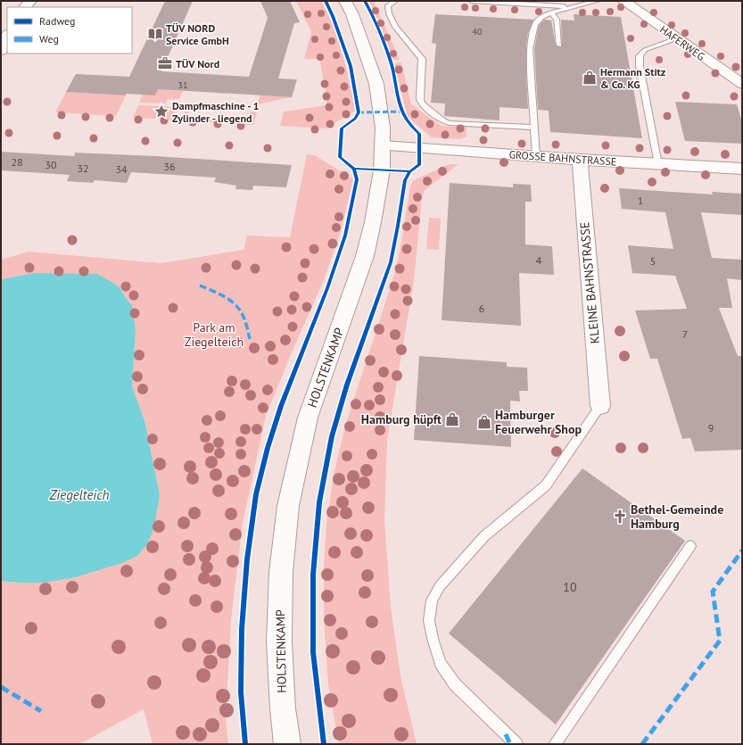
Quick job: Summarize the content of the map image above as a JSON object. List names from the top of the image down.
{
  "streets": {
    "main road": ["HOLSTENKAMP"],
    "street": ["HAFERWEG", "GROSSE BAHNSTRASSE", "KLEINE BAHNSTRASSE"]
  },
  "crossings": [
    ["GROSSE BAHNSTRASSE", "KLEINE BAHNSTRASSE"],
    ["GROSSE BAHNSTRASSE", "HOLSTENKAMP"]
  ],
  "water": ["Ziegelteich"],
  "parks": ["Park am Ziegelteich"],
  "places": {
    "library": ["TÜV NORD Service GmbH"],
    "office": ["TÜV Nord"],
    "shop": ["Hermann Stitz & Co. KG", "Hamburg hüpft", "Hamburger Feuerwehr Shop"],
    "place": ["Dampfmaschine - 1 Zylinder - liegend"],
    "church": ["Bethel-Gemeinde Hamburg"]
  },
  "house_numbers": [
    "40",
    "31",
    "28",
    "30",
    "36",
    "32",
    "34",
    "1",
    "4",
    "5",
    "6",
    "7",
    "9",
    "10"
  ],
  "legend": ["Radweg", "Weg"]
}
